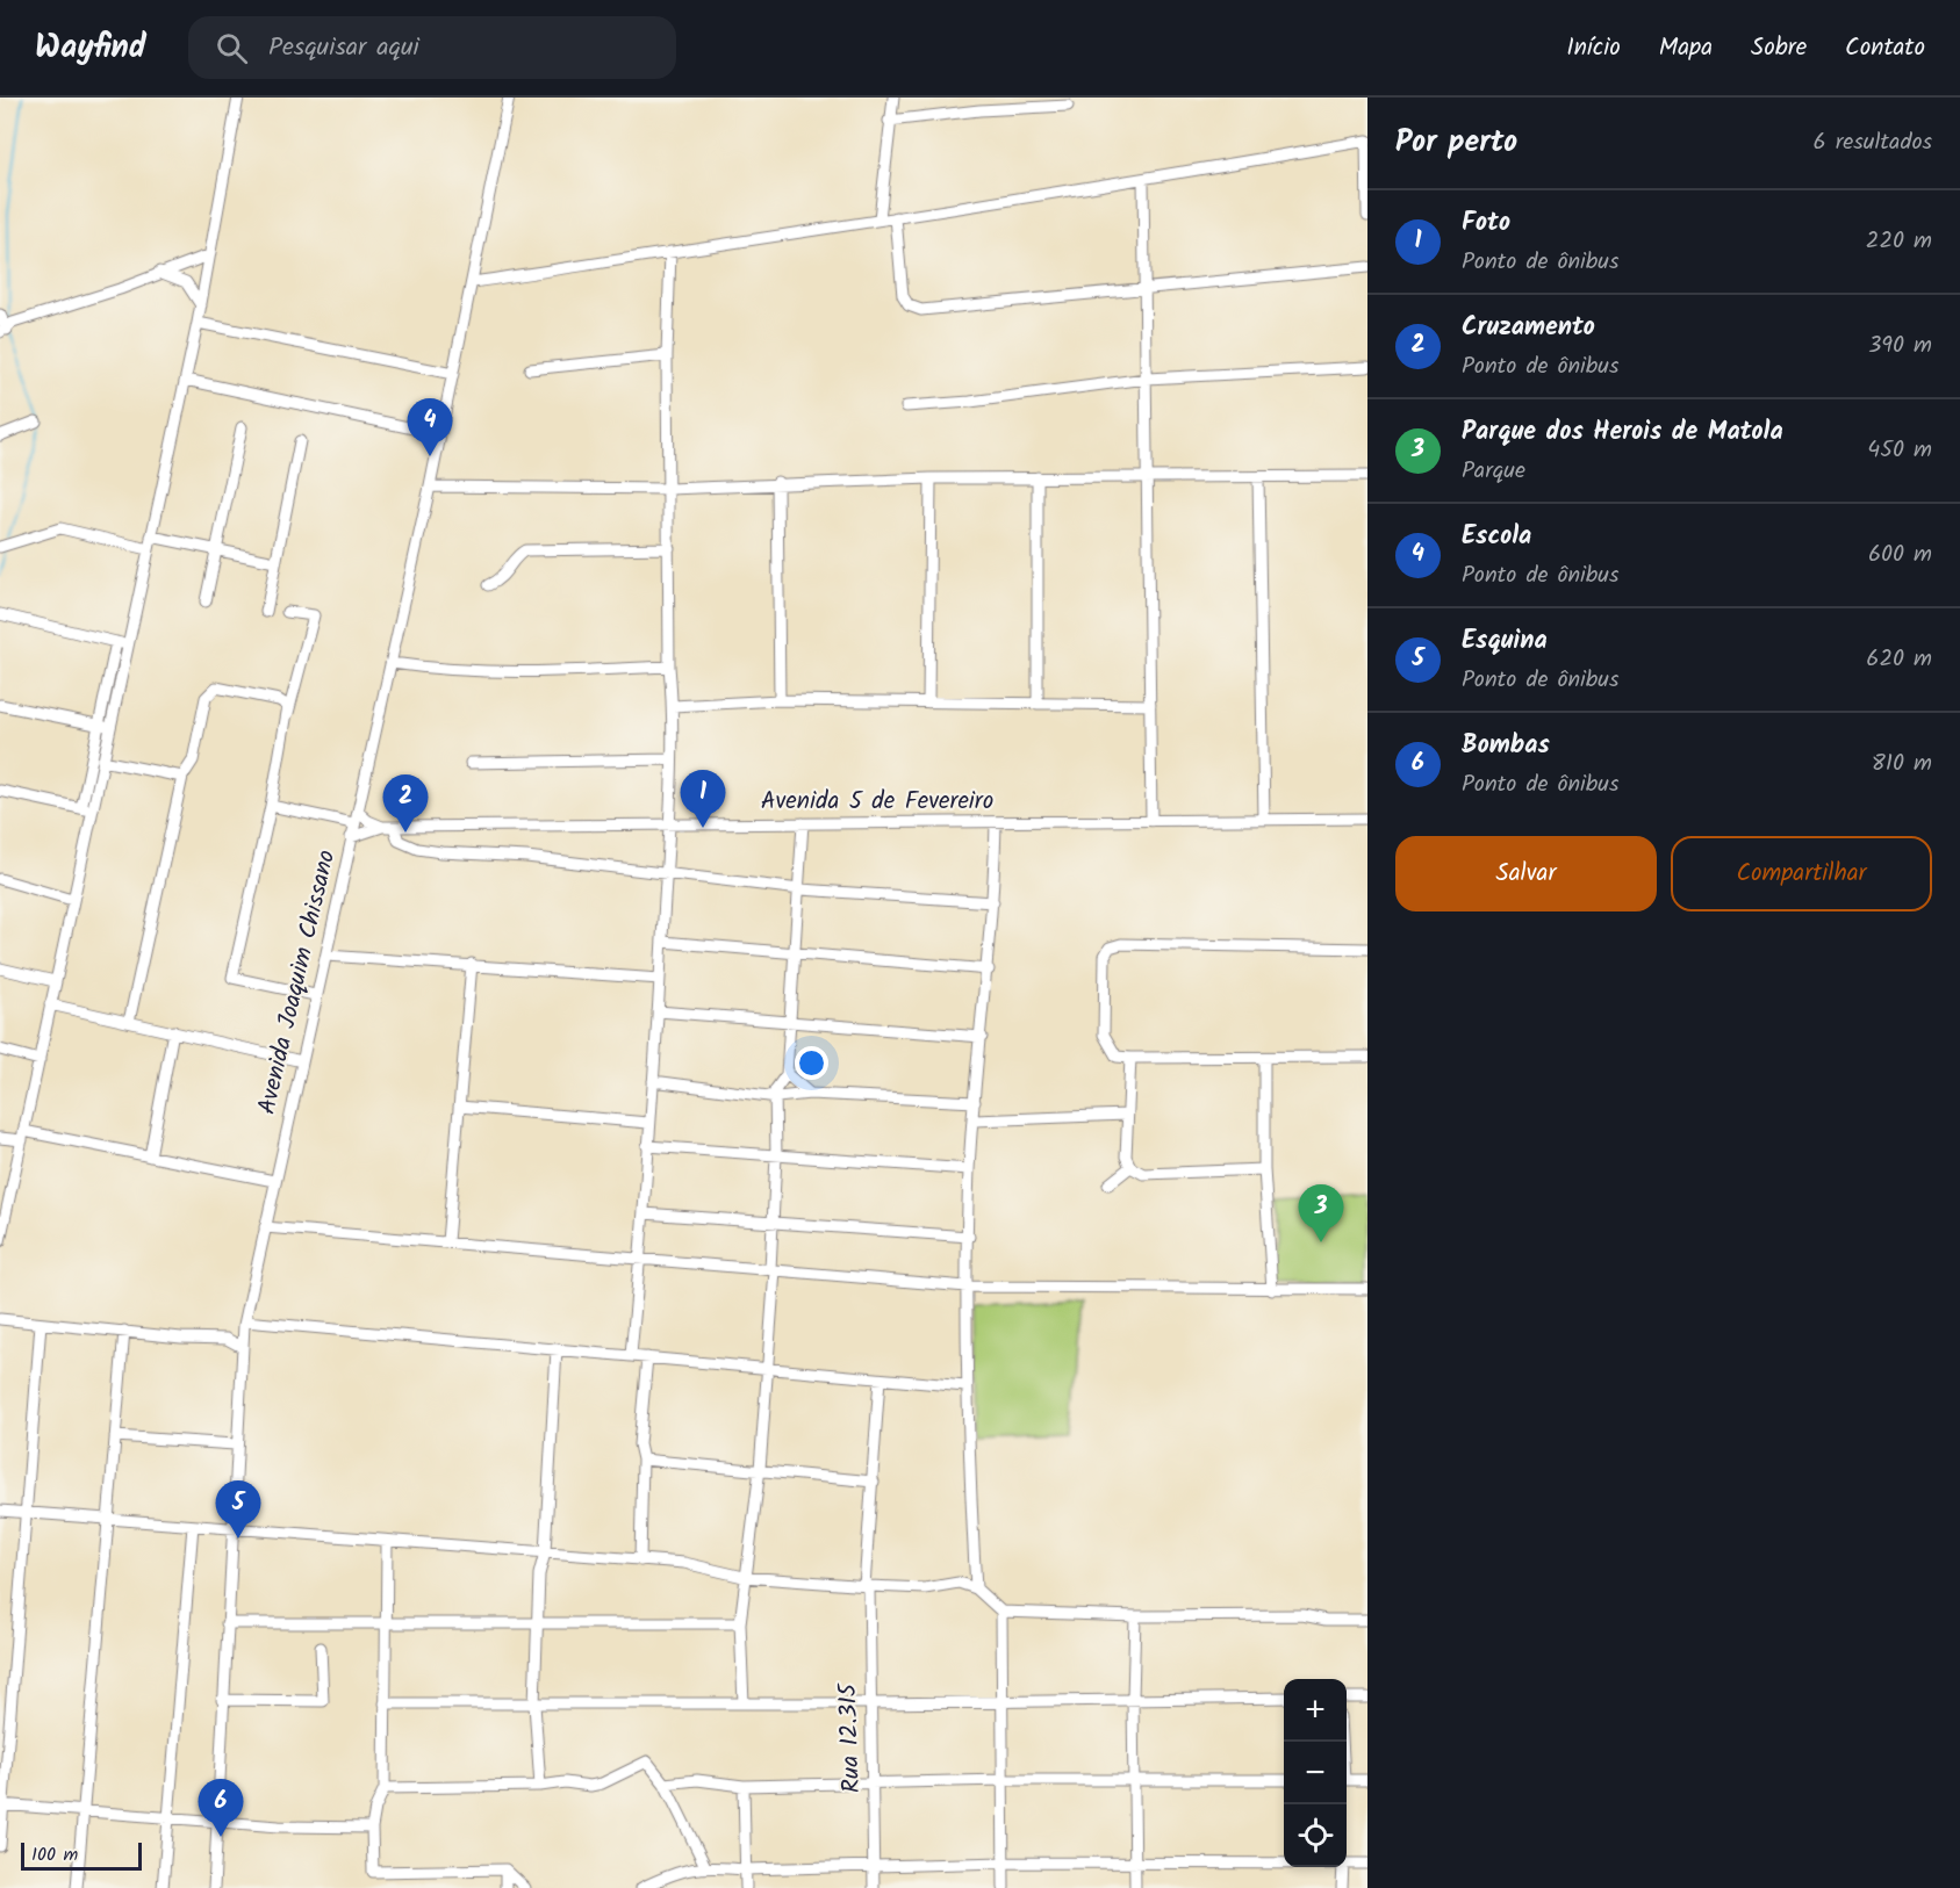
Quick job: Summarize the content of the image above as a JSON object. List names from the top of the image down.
{
  "streets": {
    "street": ["Avenida 5 de Fevereiro", "Avenida Joaquim Chissano", "Rua 12.315"]
  },
  "scale_bar": "100 m",
  "page": {
    "header": "Wayfind",
    "search": "Pesquisar aqui",
    "nav": [
      "Início",
      "Mapa",
      "Sobre",
      "Contato"
    ],
    "heading": ["Por perto", "6 resultados"],
    "list": [
      {
        "mark": "1",
        "name": "Foto",
        "note": "Ponto de ônibus",
        "value": "220 m"
      },
      {
        "mark": "2",
        "name": "Cruzamento",
        "note": "Ponto de ônibus",
        "value": "390 m"
      },
      {
        "mark": "3",
        "name": "Parque dos Herois de Matola",
        "note": "Parque",
        "value": "450 m"
      },
      {
        "mark": "4",
        "name": "Escola",
        "note": "Ponto de ônibus",
        "value": "600 m"
      },
      {
        "mark": "5",
        "name": "Esquina",
        "note": "Ponto de ônibus",
        "value": "620 m"
      },
      {
        "mark": "6",
        "name": "Bombas",
        "note": "Ponto de ônibus",
        "value": "810 m"
      }
    ],
    "pins": [
      "4",
      "1",
      "2",
      "3",
      "5",
      "6"
    ],
    "buttons": ["Salvar", "Compartilhar"],
    "map_buttons": ["+", "−"],
    "scale": "100 m"
  }
}
